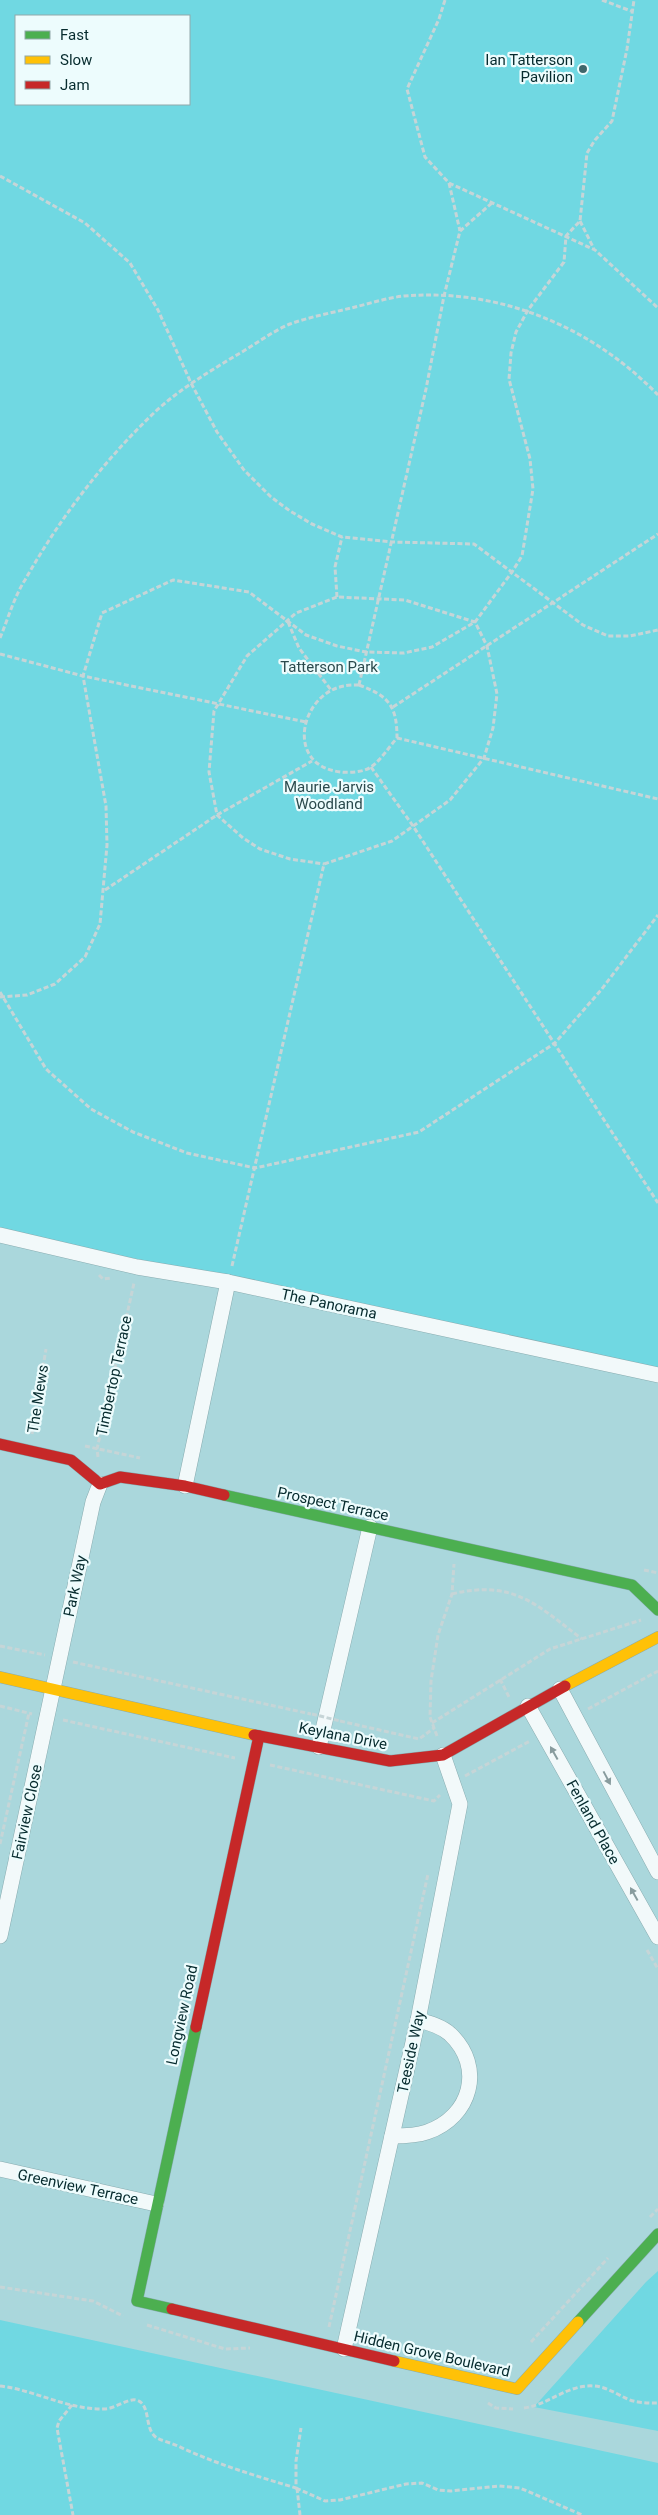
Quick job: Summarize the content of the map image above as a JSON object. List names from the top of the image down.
{
  "streets": {
    "street": [
      "The Panorama",
      "Prospect Terrace",
      "Park Way",
      "Keylana Drive",
      "Fairview Close",
      "Fenland Place",
      "Longview Road",
      "Teeside Way",
      "Greenview Terrace",
      "Hidden Grove Boulevard"
    ],
    "path": ["Timbertop Terrace", "The Mews"]
  },
  "crossings": [
    ["The Panorama", "Timbertop Terrace"],
    ["Timbertop Terrace", "Prospect Terrace"],
    ["Timbertop Terrace", "Park Way"],
    ["Prospect Terrace", "Park Way"],
    ["Park Way", "Keylana Drive"],
    ["Park Way", "Fairview Close"],
    ["Keylana Drive", "Fairview Close"],
    ["Keylana Drive", "Fenland Place"],
    ["Keylana Drive", "Longview Road"],
    ["Keylana Drive", "Teeside Way"],
    ["Longview Road", "Greenview Terrace"],
    ["Longview Road", "Hidden Grove Boulevard"],
    ["Teeside Way", "Hidden Grove Boulevard"]
  ],
  "parks": ["Tatterson Park", "Maurie Jarvis Woodland"],
  "places": ["Ian Tatterson Pavilion"],
  "legend": ["Fast", "Slow", "Jam"]
}
